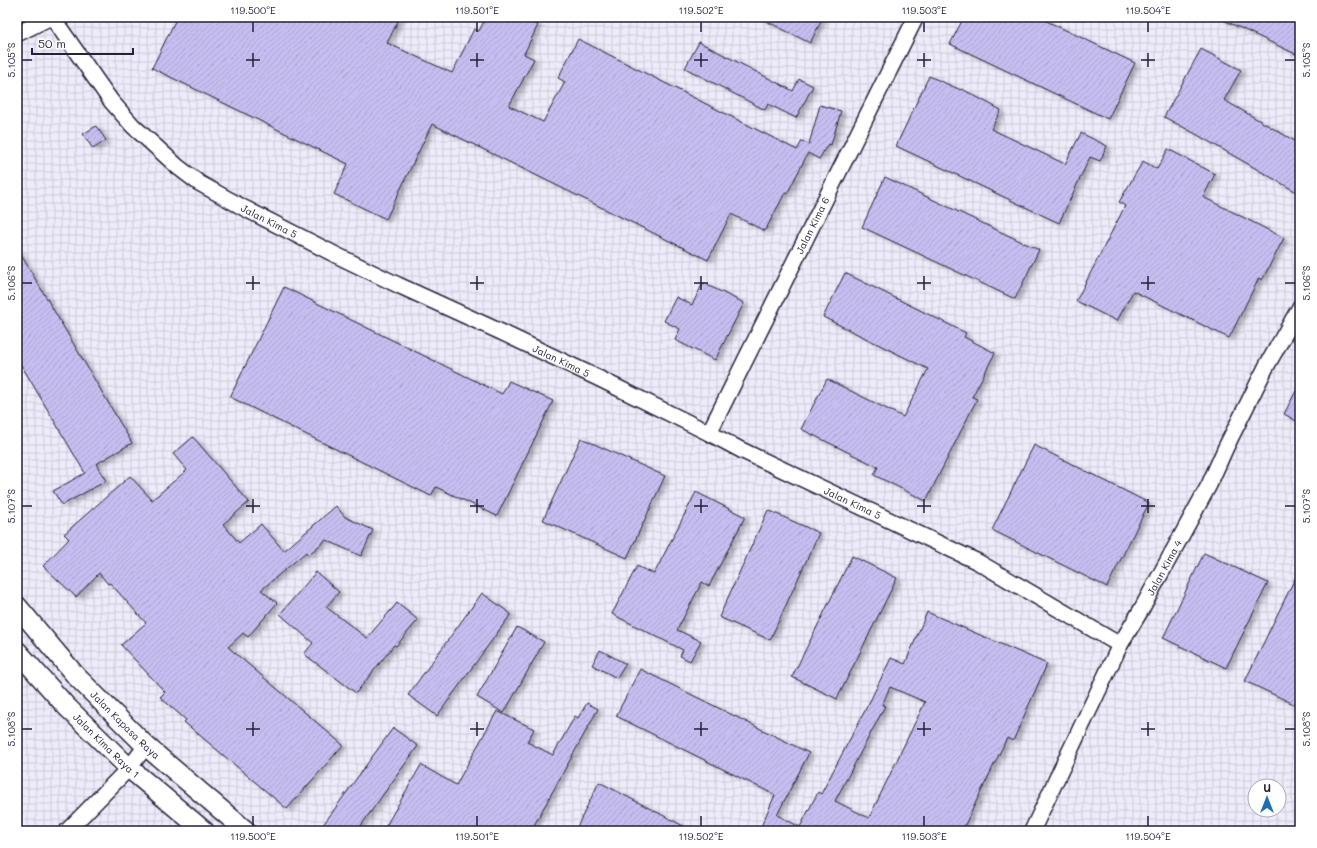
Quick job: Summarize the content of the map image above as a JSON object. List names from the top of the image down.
{
  "streets": {
    "main road": ["Jalan Kapasa Raya", "Jalan Kima Raya 1"],
    "street": ["Jalan Kima 5", "Jalan Kima 6", "Jalan Kima 4"]
  },
  "crossings": [
    ["Jalan Kima 5", "Jalan Kima 6"],
    ["Jalan Kima 5", "Jalan Kima 4"]
  ],
  "scale_bar": "50 m",
  "north": "top",
  "coordinates": [
    "119.500°E",
    "119.501°E",
    "119.502°E",
    "119.503°E",
    "119.504°E",
    "5.105°S",
    "5.106°S",
    "5.107°S",
    "5.108°S"
  ]
}
